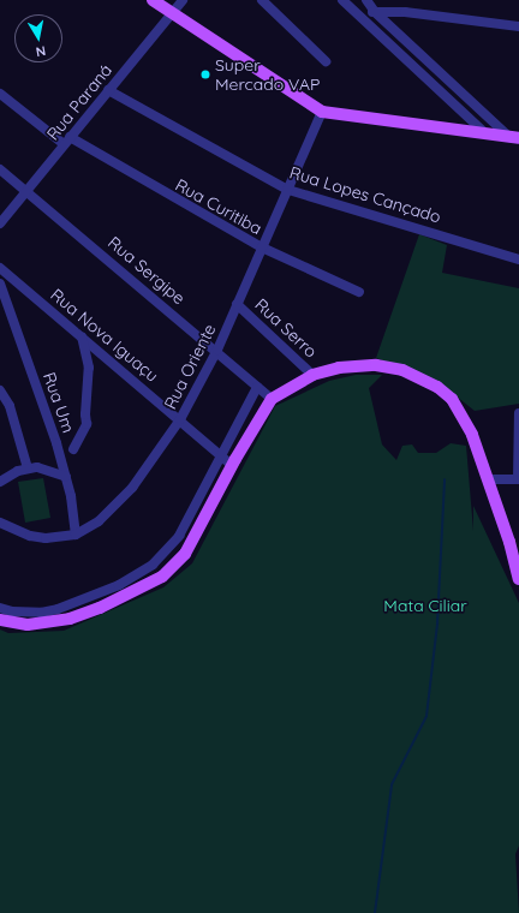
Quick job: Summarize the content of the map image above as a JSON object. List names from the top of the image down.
{
  "streets": {
    "street": [
      "Rua Paraná",
      "Rua Lopes Cançado",
      "Rua Curitiba",
      "Rua Sergipe",
      "Rua Serro",
      "Rua Nova Iguaçu",
      "Rua Oriente",
      "Rua Um"
    ]
  },
  "crossings": [
    ["Rua Paraná", "Rua Lopes Cançado"],
    ["Rua Paraná", "Rua Curitiba"],
    ["Rua Paraná", "Rua Sergipe"],
    ["Rua Lopes Cançado", "Rua Oriente"],
    ["Rua Curitiba", "Rua Oriente"],
    ["Rua Sergipe", "Rua Oriente"],
    ["Rua Serro", "Rua Oriente"],
    ["Rua Nova Iguaçu", "Rua Oriente"],
    ["Rua Oriente", "Rua Um"]
  ],
  "parks": ["Mata Ciliar"],
  "places": ["Super Mercado VAP"],
  "north": "bottom"
}
